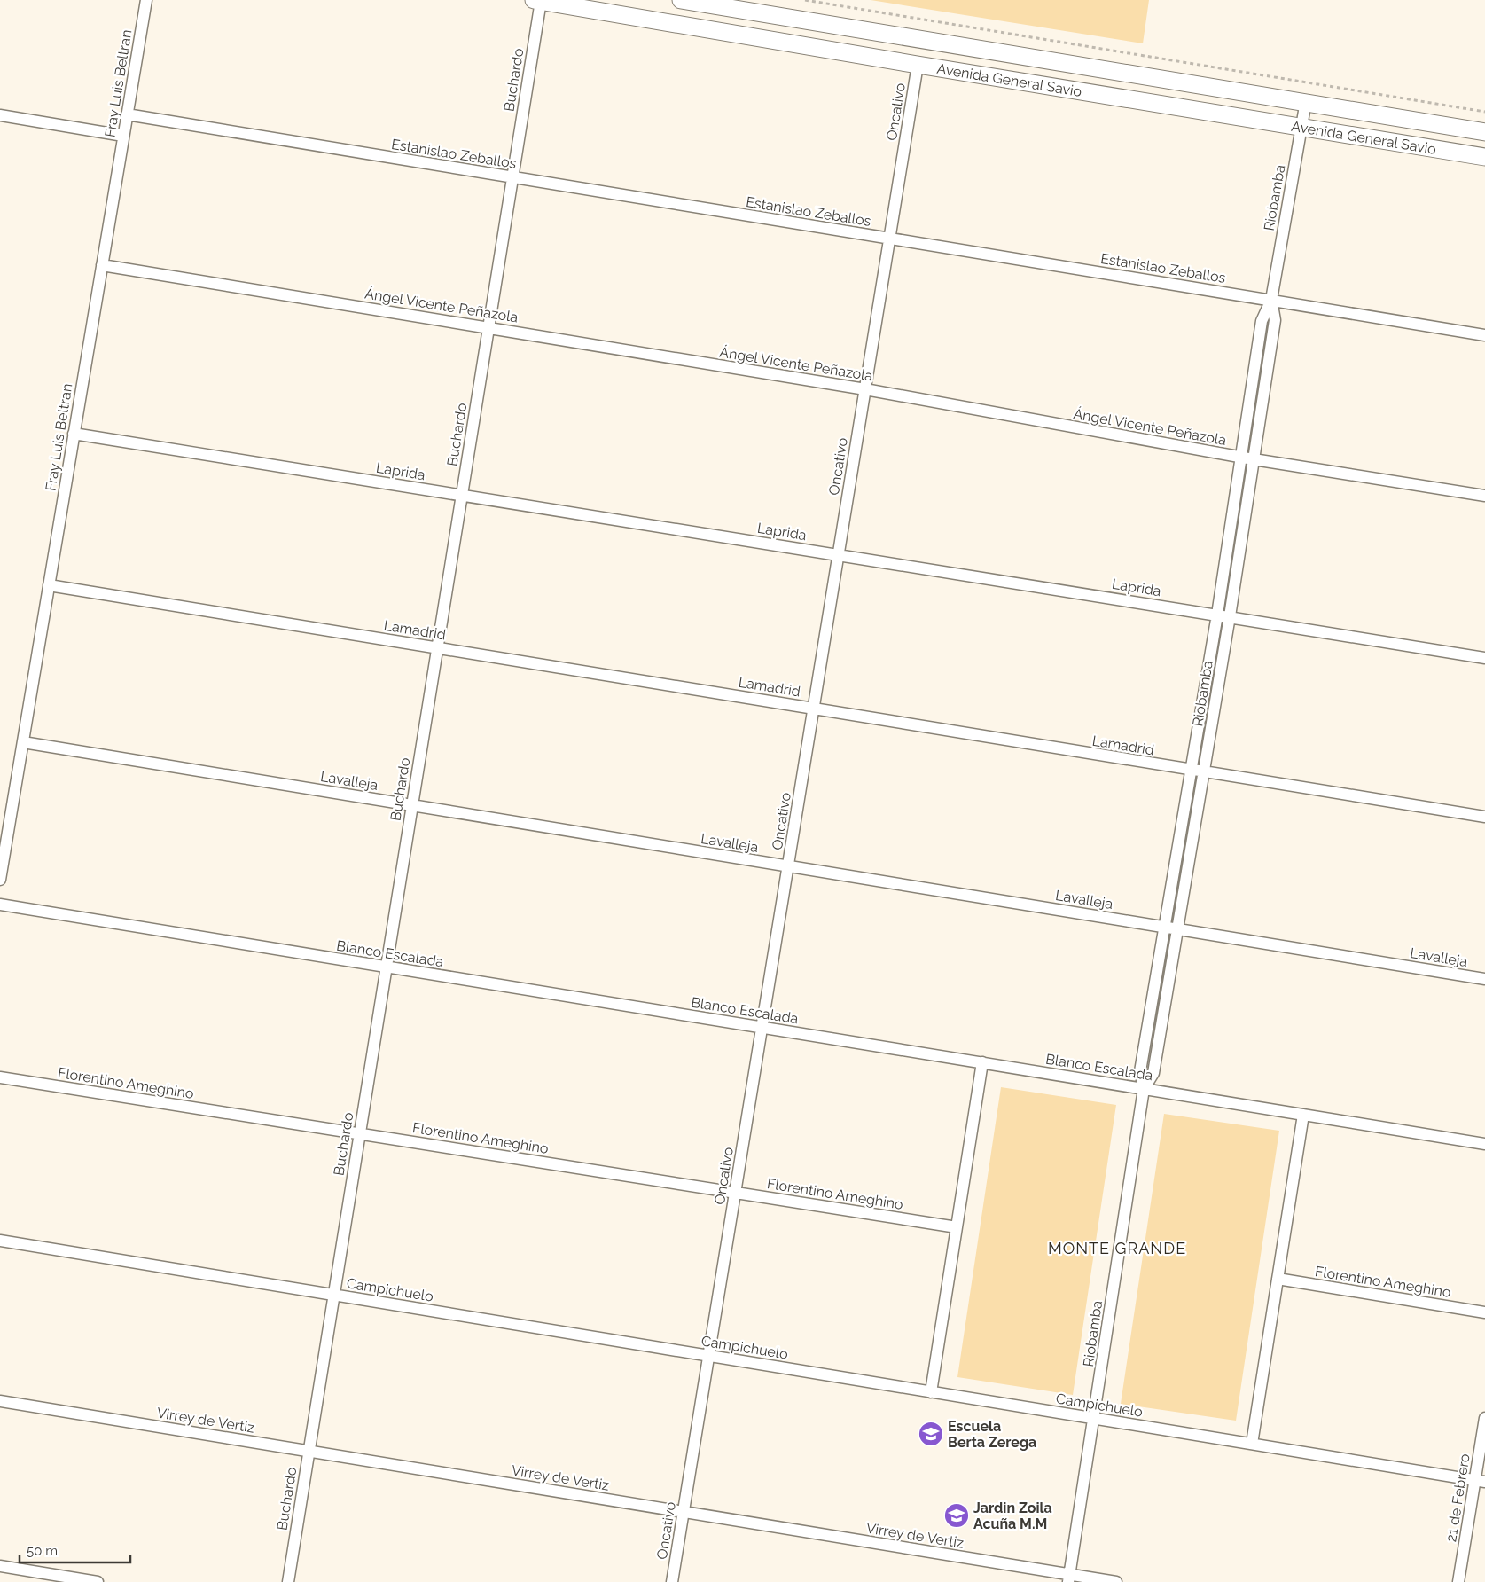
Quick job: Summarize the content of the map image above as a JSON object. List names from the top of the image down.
{
  "streets": {
    "main road": ["Avenida General Savio"],
    "street": [
      "Buchardo",
      "Fray Luis Beltran",
      "Oncativo",
      "Estanislao Zeballos",
      "Riobamba",
      "Ángel Vicente Peñazola",
      "Laprida",
      "Lamadrid",
      "Lavalleja",
      "Blanco Escalada",
      "Florentino Ameghino",
      "Campichuelo",
      "Virrey de Vertiz",
      "21 de Febrero"
    ]
  },
  "crossings": [
    ["Buchardo", "Avenida General Savio"],
    ["Buchardo", "Estanislao Zeballos"],
    ["Buchardo", "Ángel Vicente Peñazola"],
    ["Buchardo", "Laprida"],
    ["Buchardo", "Lamadrid"],
    ["Buchardo", "Lavalleja"],
    ["Buchardo", "Blanco Escalada"],
    ["Buchardo", "Florentino Ameghino"],
    ["Buchardo", "Campichuelo"],
    ["Buchardo", "Virrey de Vertiz"],
    ["Avenida General Savio", "Oncativo"],
    ["Avenida General Savio", "Riobamba"],
    ["Fray Luis Beltran", "Estanislao Zeballos"],
    ["Fray Luis Beltran", "Ángel Vicente Peñazola"],
    ["Fray Luis Beltran", "Laprida"],
    ["Fray Luis Beltran", "Lamadrid"],
    ["Fray Luis Beltran", "Lavalleja"],
    ["Oncativo", "Estanislao Zeballos"],
    ["Oncativo", "Ángel Vicente Peñazola"],
    ["Oncativo", "Laprida"],
    ["Oncativo", "Lamadrid"],
    ["Oncativo", "Lavalleja"],
    ["Oncativo", "Blanco Escalada"],
    ["Oncativo", "Florentino Ameghino"],
    ["Oncativo", "Campichuelo"],
    ["Oncativo", "Virrey de Vertiz"],
    ["Estanislao Zeballos", "Riobamba"],
    ["Riobamba", "Ángel Vicente Peñazola"],
    ["Riobamba", "Laprida"],
    ["Riobamba", "Lamadrid"],
    ["Riobamba", "Lavalleja"],
    ["Riobamba", "Blanco Escalada"],
    ["Riobamba", "Campichuelo"],
    ["Riobamba", "Virrey de Vertiz"],
    ["Campichuelo", "21 de Febrero"]
  ],
  "districts": ["MONTE GRANDE"],
  "places": {
    "school or university": ["Escuela Berta Zerega", "Jardin Zoila Acuña M.M"]
  },
  "scale_bar": "50 m"
}
